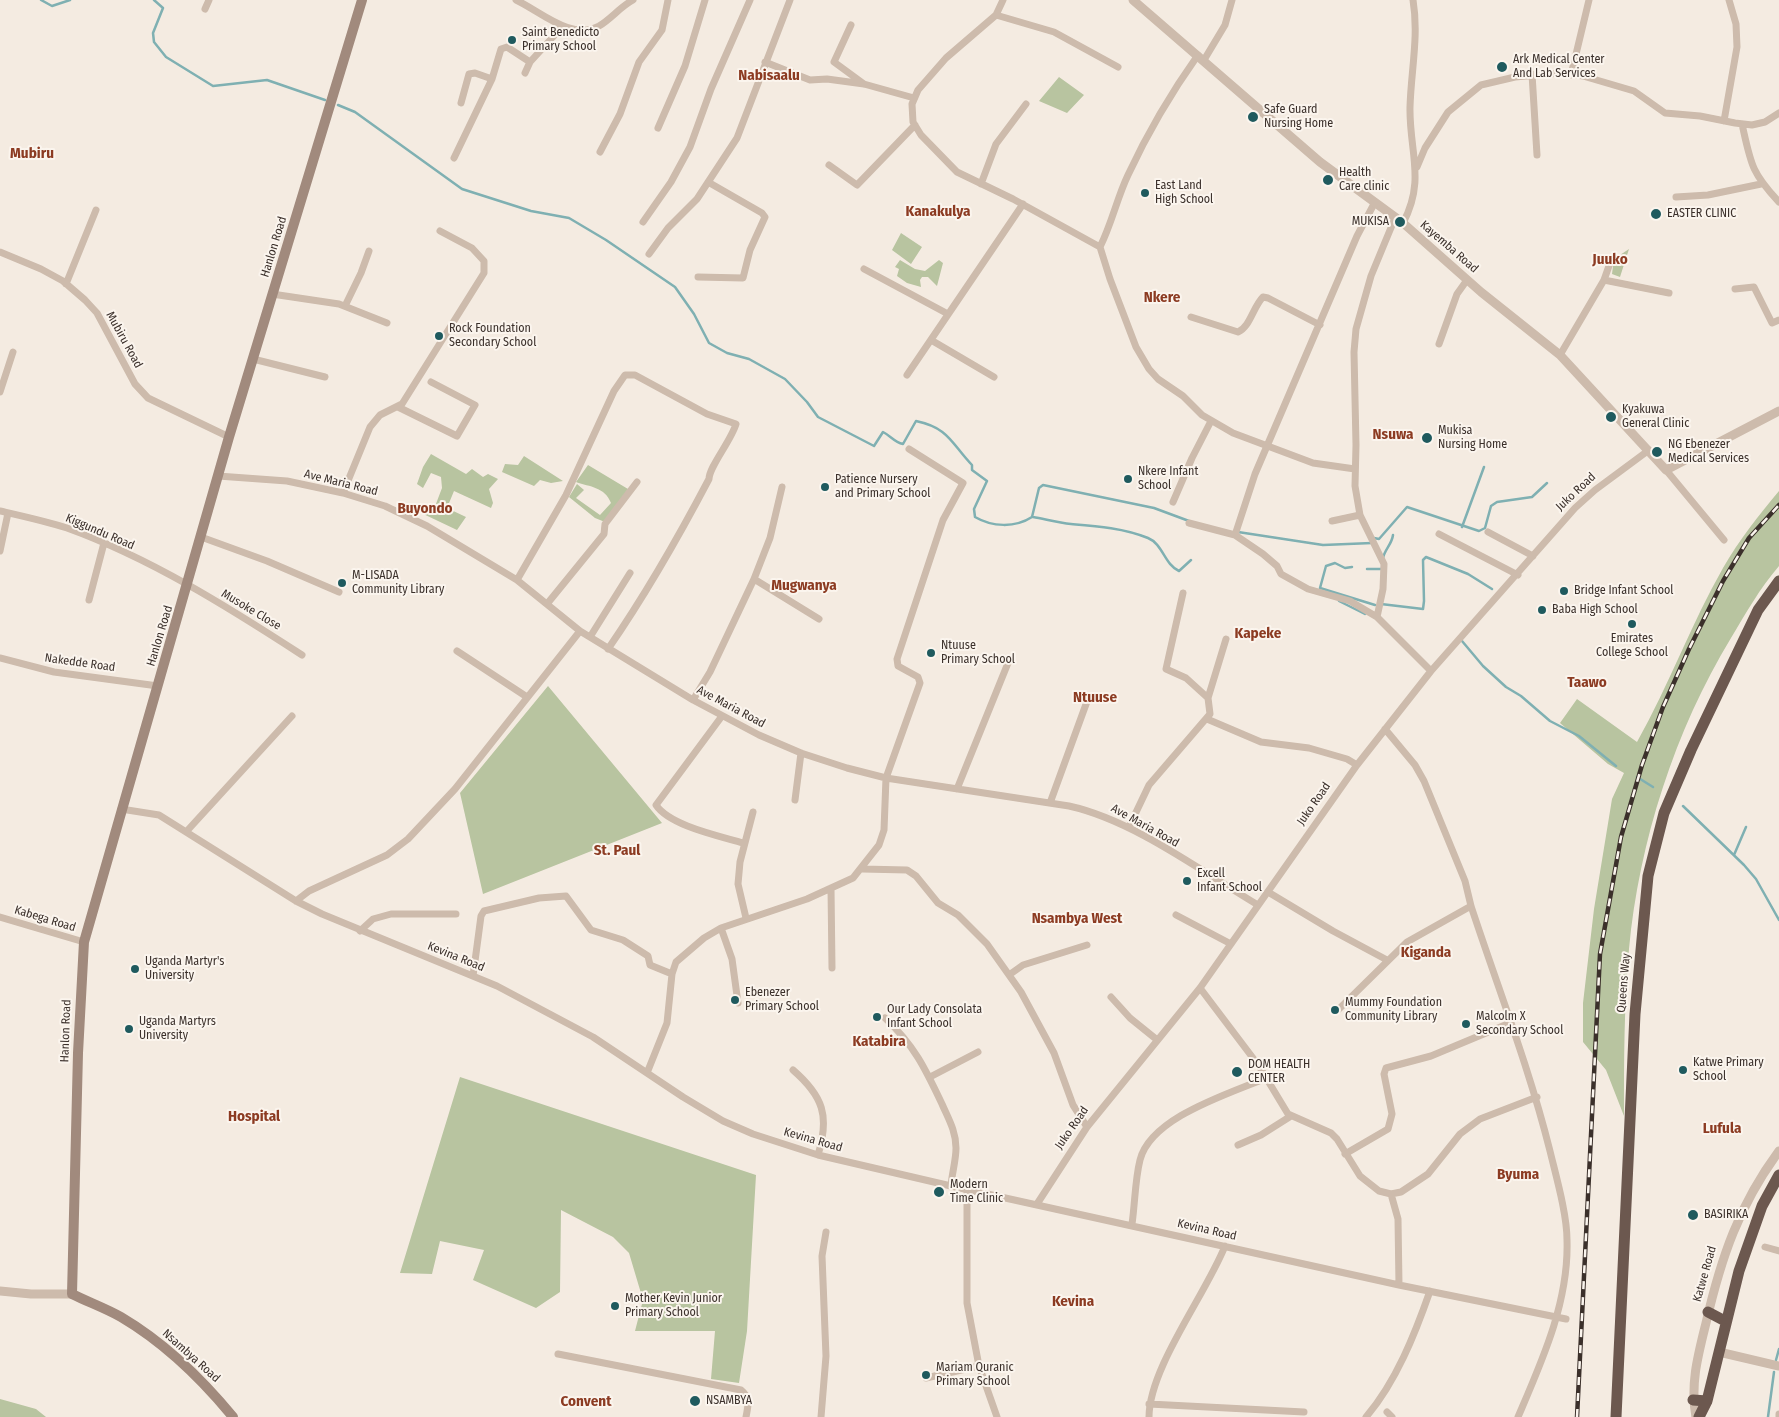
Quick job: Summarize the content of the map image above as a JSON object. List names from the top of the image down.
{
  "streets": {
    "highway": ["Queens Way", "Katwe Road"],
    "main road": ["Hanlon Road", "Nsambya Road"],
    "street": [
      "Kayemba Road",
      "Mubiru Road",
      "Ave Maria Road",
      "Juko Road",
      "Kiggundu Road",
      "Musoke Close",
      "Nakedde Road",
      "Kabega Road",
      "Kevina Road"
    ]
  },
  "crossings": [
    ["Hanlon Road", "Mubiru Road"],
    ["Hanlon Road", "Ave Maria Road"],
    ["Hanlon Road", "Kiggundu Road"],
    ["Hanlon Road", "Musoke Close"],
    ["Hanlon Road", "Nakedde Road"],
    ["Hanlon Road", "Kabega Road"],
    ["Hanlon Road", "Kevina Road"],
    ["Hanlon Road", "Nsambya Road"],
    ["Kayemba Road", "Juko Road"],
    ["Ave Maria Road", "Juko Road"],
    ["Juko Road", "Kevina Road"],
    ["Kiggundu Road", "Musoke Close"]
  ],
  "districts": [
    "Nabisaalu",
    "Mubiru",
    "Kanakulya",
    "Juuko",
    "Nkere",
    "Nsuwa",
    "Buyondo",
    "Mugwanya",
    "Kapeke",
    "Taawo",
    "Ntuuse",
    "St. Paul",
    "Nsambya West",
    "Kiganda",
    "Katabira",
    "Hospital",
    "Lufula",
    "Byuma",
    "Kevina",
    "Convent"
  ],
  "places": [
    "Saint Benedicto Primary School",
    "Ark Medical Center And Lab Services",
    "Safe Guard Nursing Home",
    "Health Care clinic",
    "East Land High School",
    "EASTER CLINIC",
    "MUKISA",
    "Rock Foundation Secondary School",
    "Kyakuwa General Clinic",
    "Mukisa Nursing Home",
    "NG Ebenezer Medical Services",
    "Nkere Infant School",
    "Patience Nursery and Primary School",
    "M-LISADA Community Library",
    "Bridge Infant School",
    "Baba High School",
    "Emirates College School",
    "Ntuuse Primary School",
    "Excell Infant School",
    "Uganda Martyr's University",
    "Ebenezer Primary School",
    "Mummy Foundation Community Library",
    "Our Lady Consolata Infant School",
    "Malcolm X Secondary School",
    "Uganda Martyrs University",
    "Katwe Primary School",
    "DOM HEALTH CENTER",
    "Modern Time Clinic",
    "BASIRIKA",
    "Mother Kevin Junior Primary School",
    "Mariam Quranic Primary School",
    "NSAMBYA"
  ]
}
